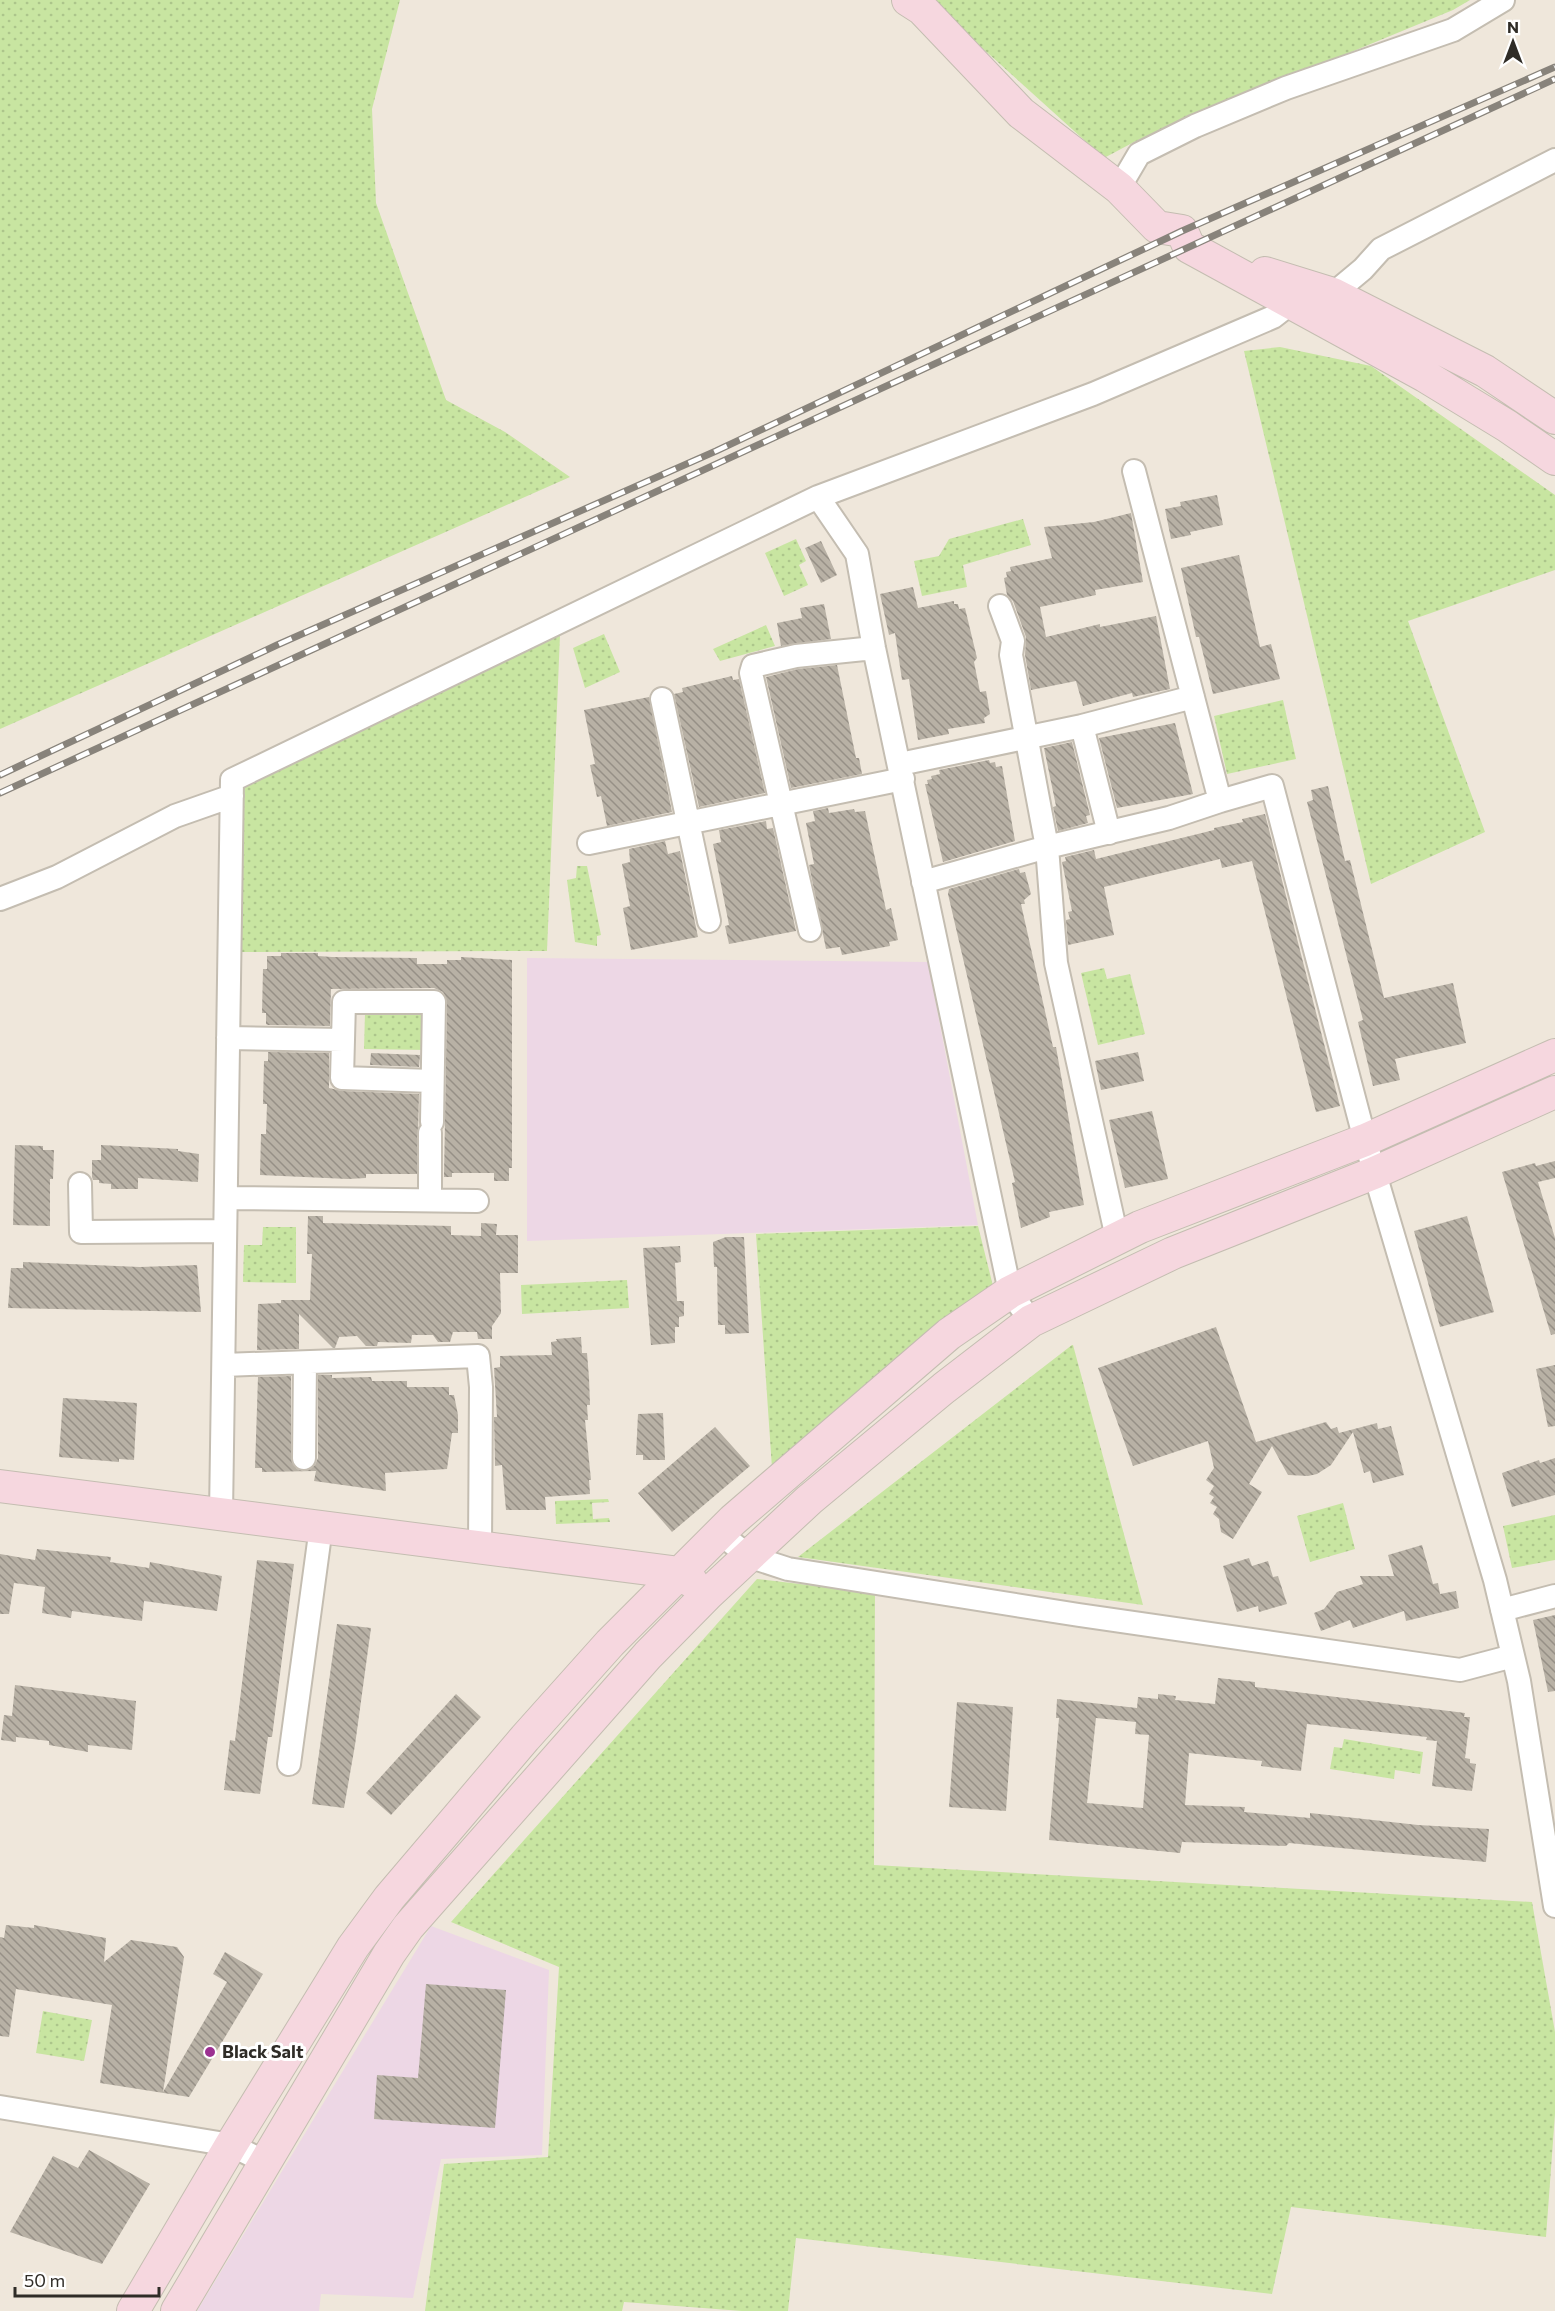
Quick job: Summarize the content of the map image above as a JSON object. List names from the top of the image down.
{
  "places": ["Black Salt"],
  "scale_bar": "50 m",
  "north": "top"
}
